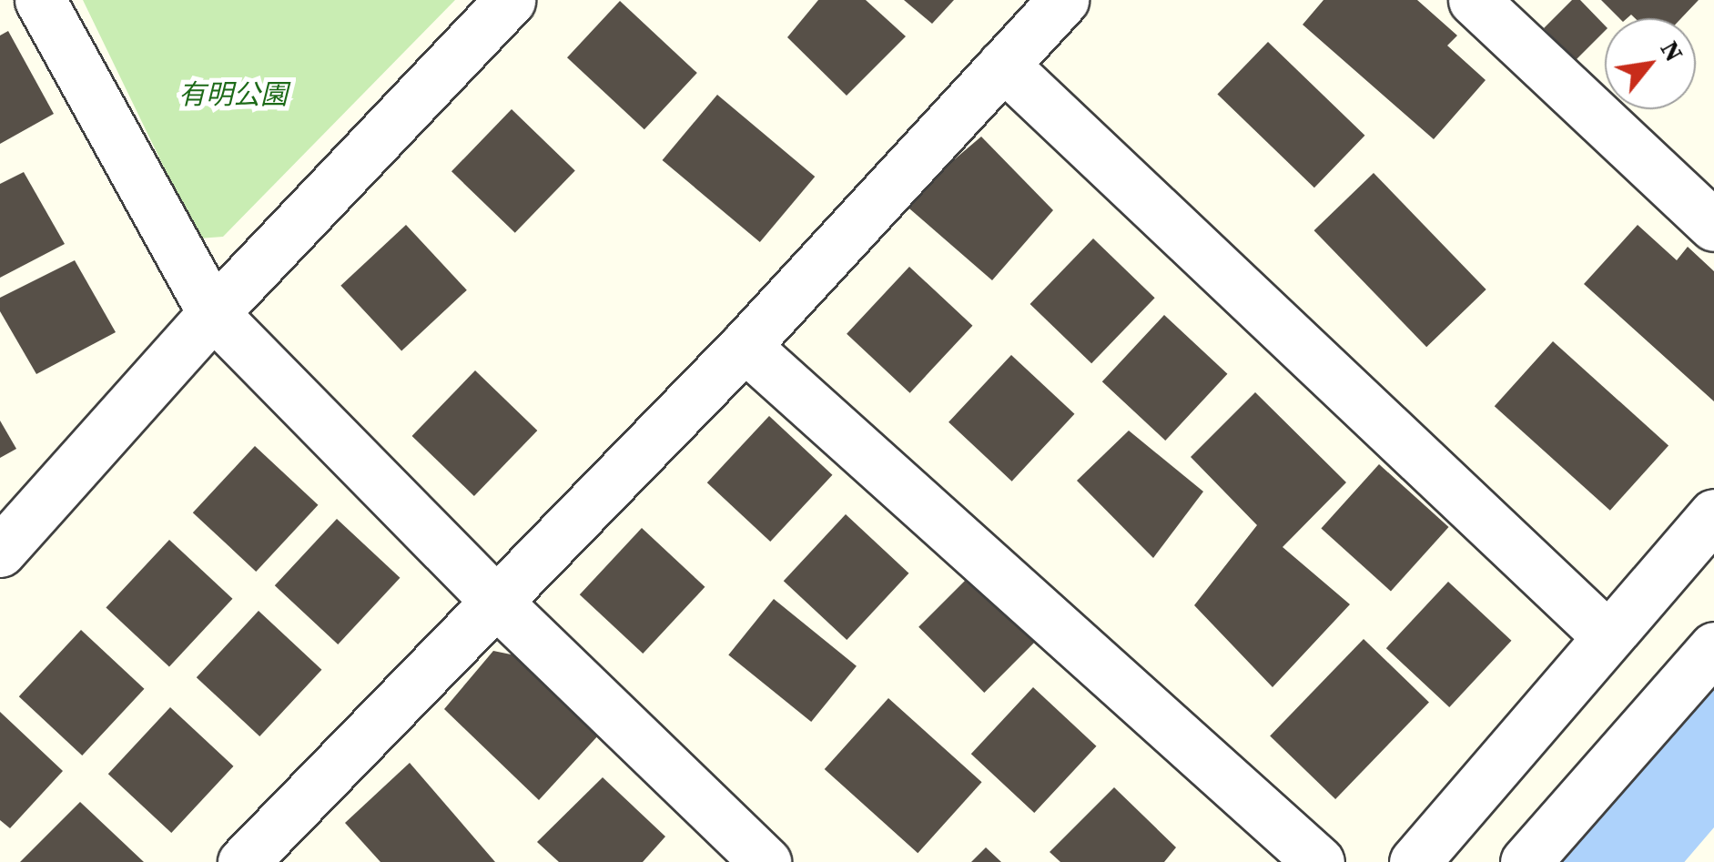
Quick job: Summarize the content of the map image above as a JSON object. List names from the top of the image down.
{
  "parks": ["有明公園"],
  "north": "top right"
}
